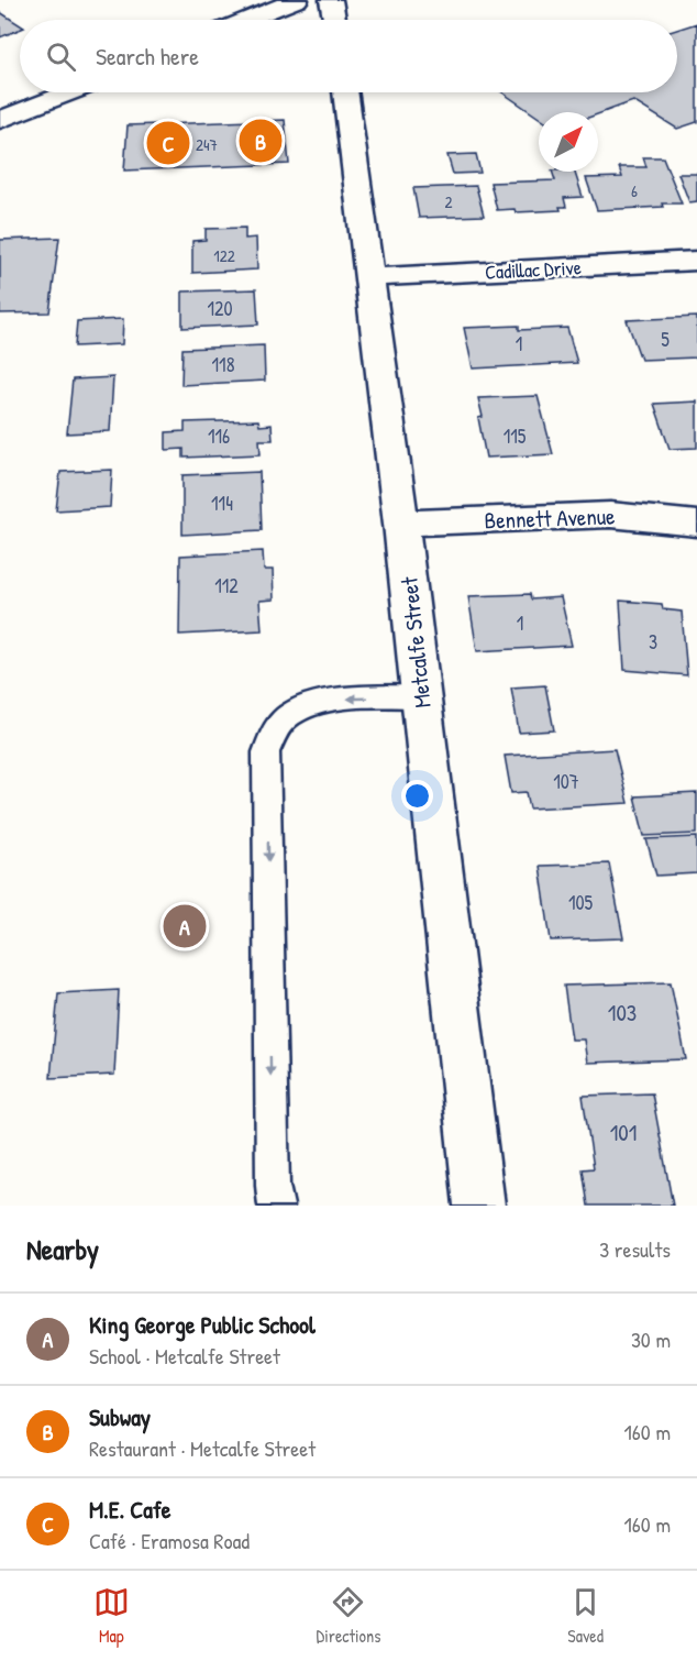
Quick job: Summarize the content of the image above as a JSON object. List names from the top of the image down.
{
  "streets": {
    "street": ["Cadillac Drive", "Bennett Avenue", "Metcalfe Street"]
  },
  "crossings": [
    ["Cadillac Drive", "Metcalfe Street"],
    ["Bennett Avenue", "Metcalfe Street"]
  ],
  "house_numbers": [
    "247",
    "6",
    "2",
    "122",
    "120",
    "5",
    "1",
    "118",
    "116",
    "115",
    "114",
    "112",
    "1",
    "3",
    "107",
    "105",
    "103",
    "101"
  ],
  "north": "top right",
  "page": {
    "search": "Search here",
    "pins": ["B", "C", "A"],
    "heading": ["Nearby", "3 results"],
    "list": [
      {
        "mark": "A",
        "name": "King George Public School",
        "note": "School · Metcalfe Street",
        "value": "30 m"
      },
      {
        "mark": "B",
        "name": "Subway",
        "note": "Restaurant · Metcalfe Street",
        "value": "160 m"
      },
      {
        "mark": "C",
        "name": "M.E. Cafe",
        "note": "Café · Eramosa Road",
        "value": "160 m"
      }
    ],
    "nav": ["Map", "Directions", "Saved"]
  }
}
